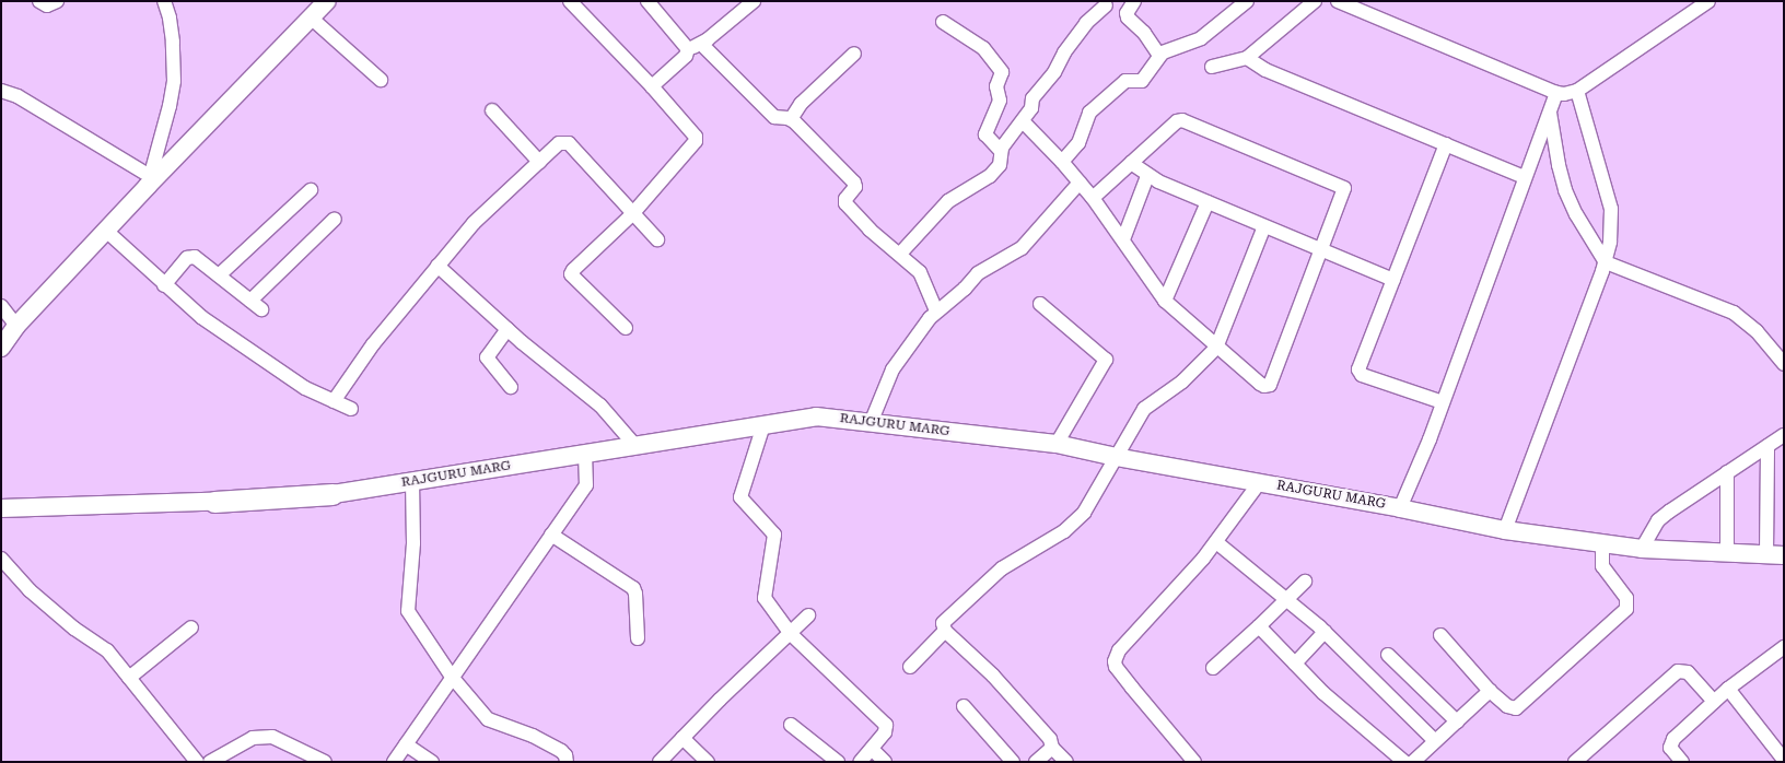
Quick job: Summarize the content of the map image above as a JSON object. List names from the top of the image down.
{
  "streets": {
    "street": ["RAJGURU MARG"]
  }
}
